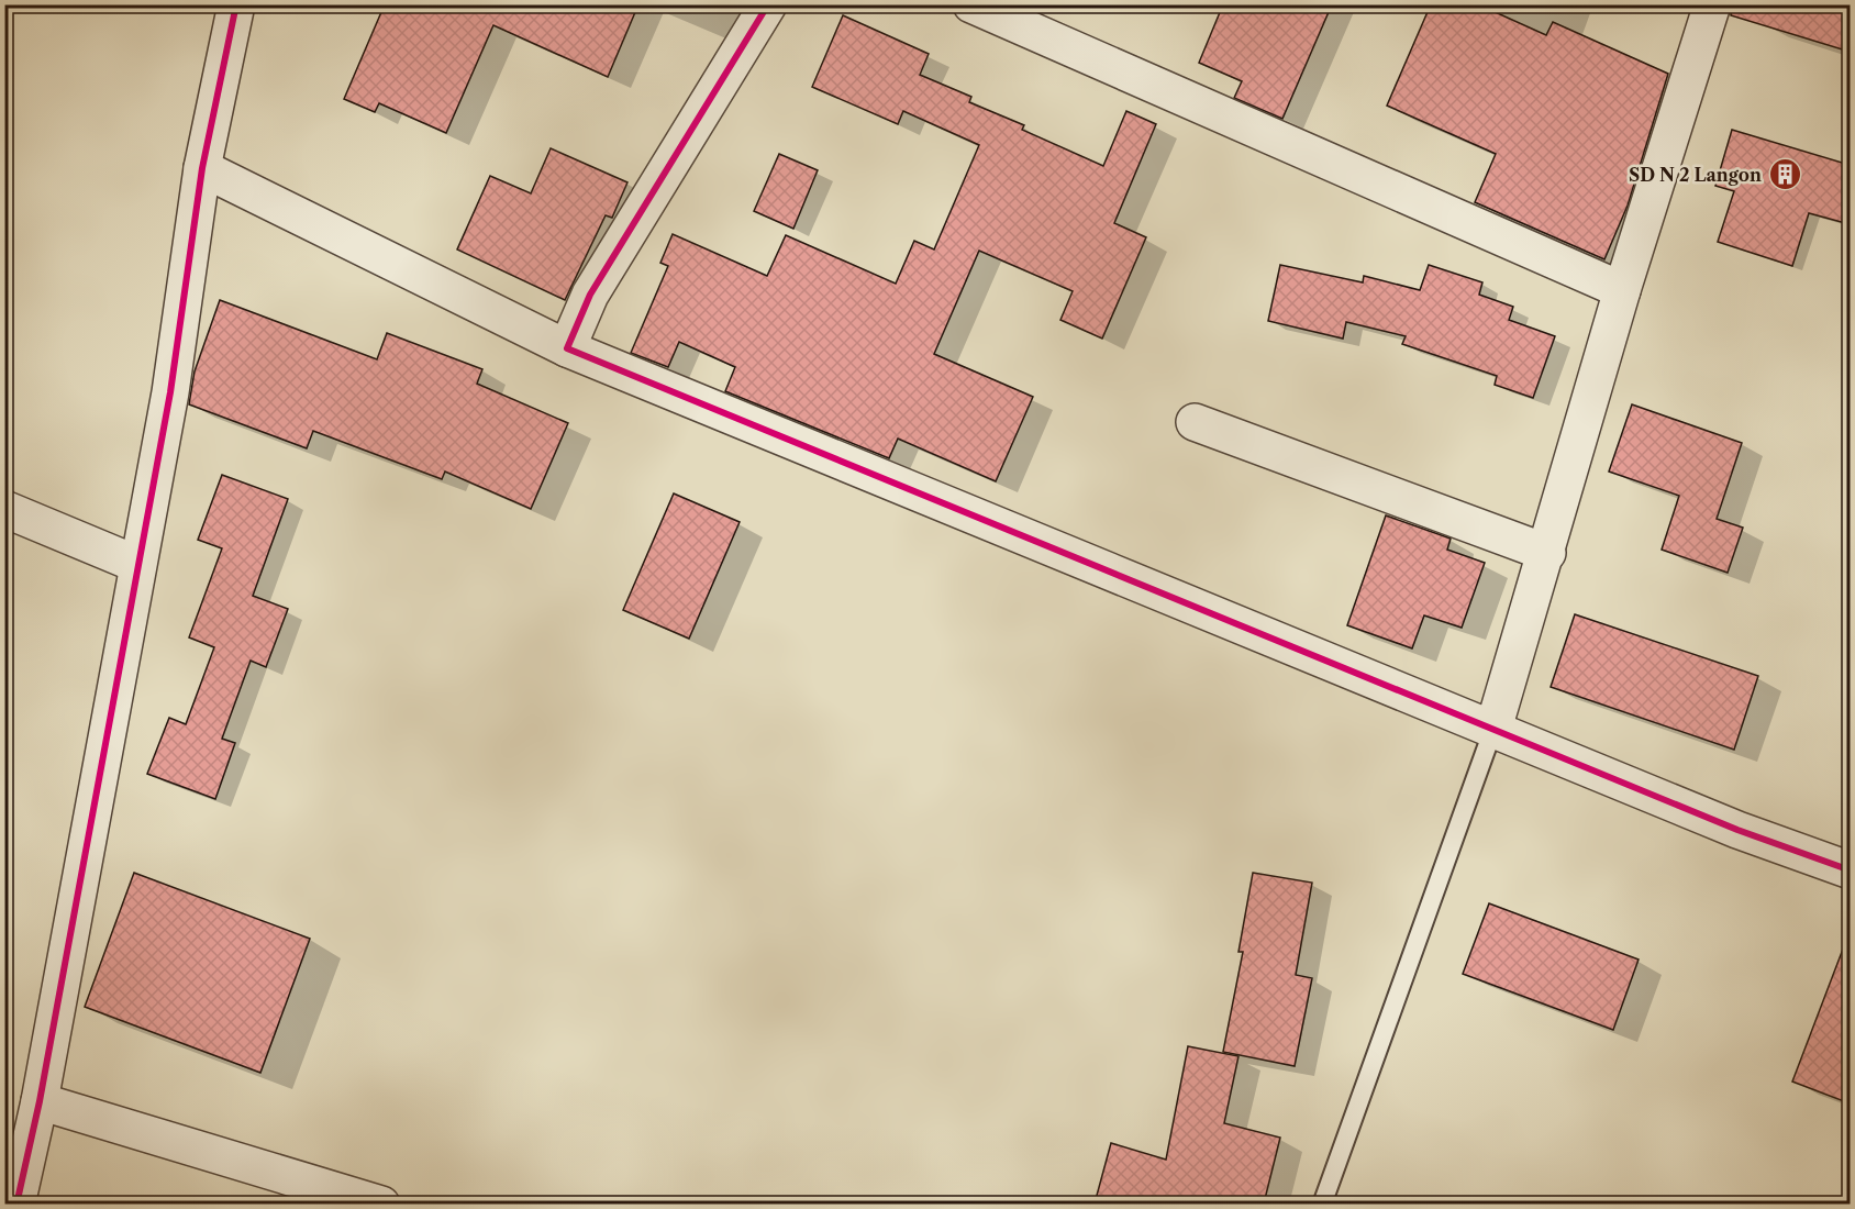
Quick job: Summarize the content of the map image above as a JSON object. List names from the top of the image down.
{
  "places": {
    "building": ["SD N 2 Langon"]
  }
}
